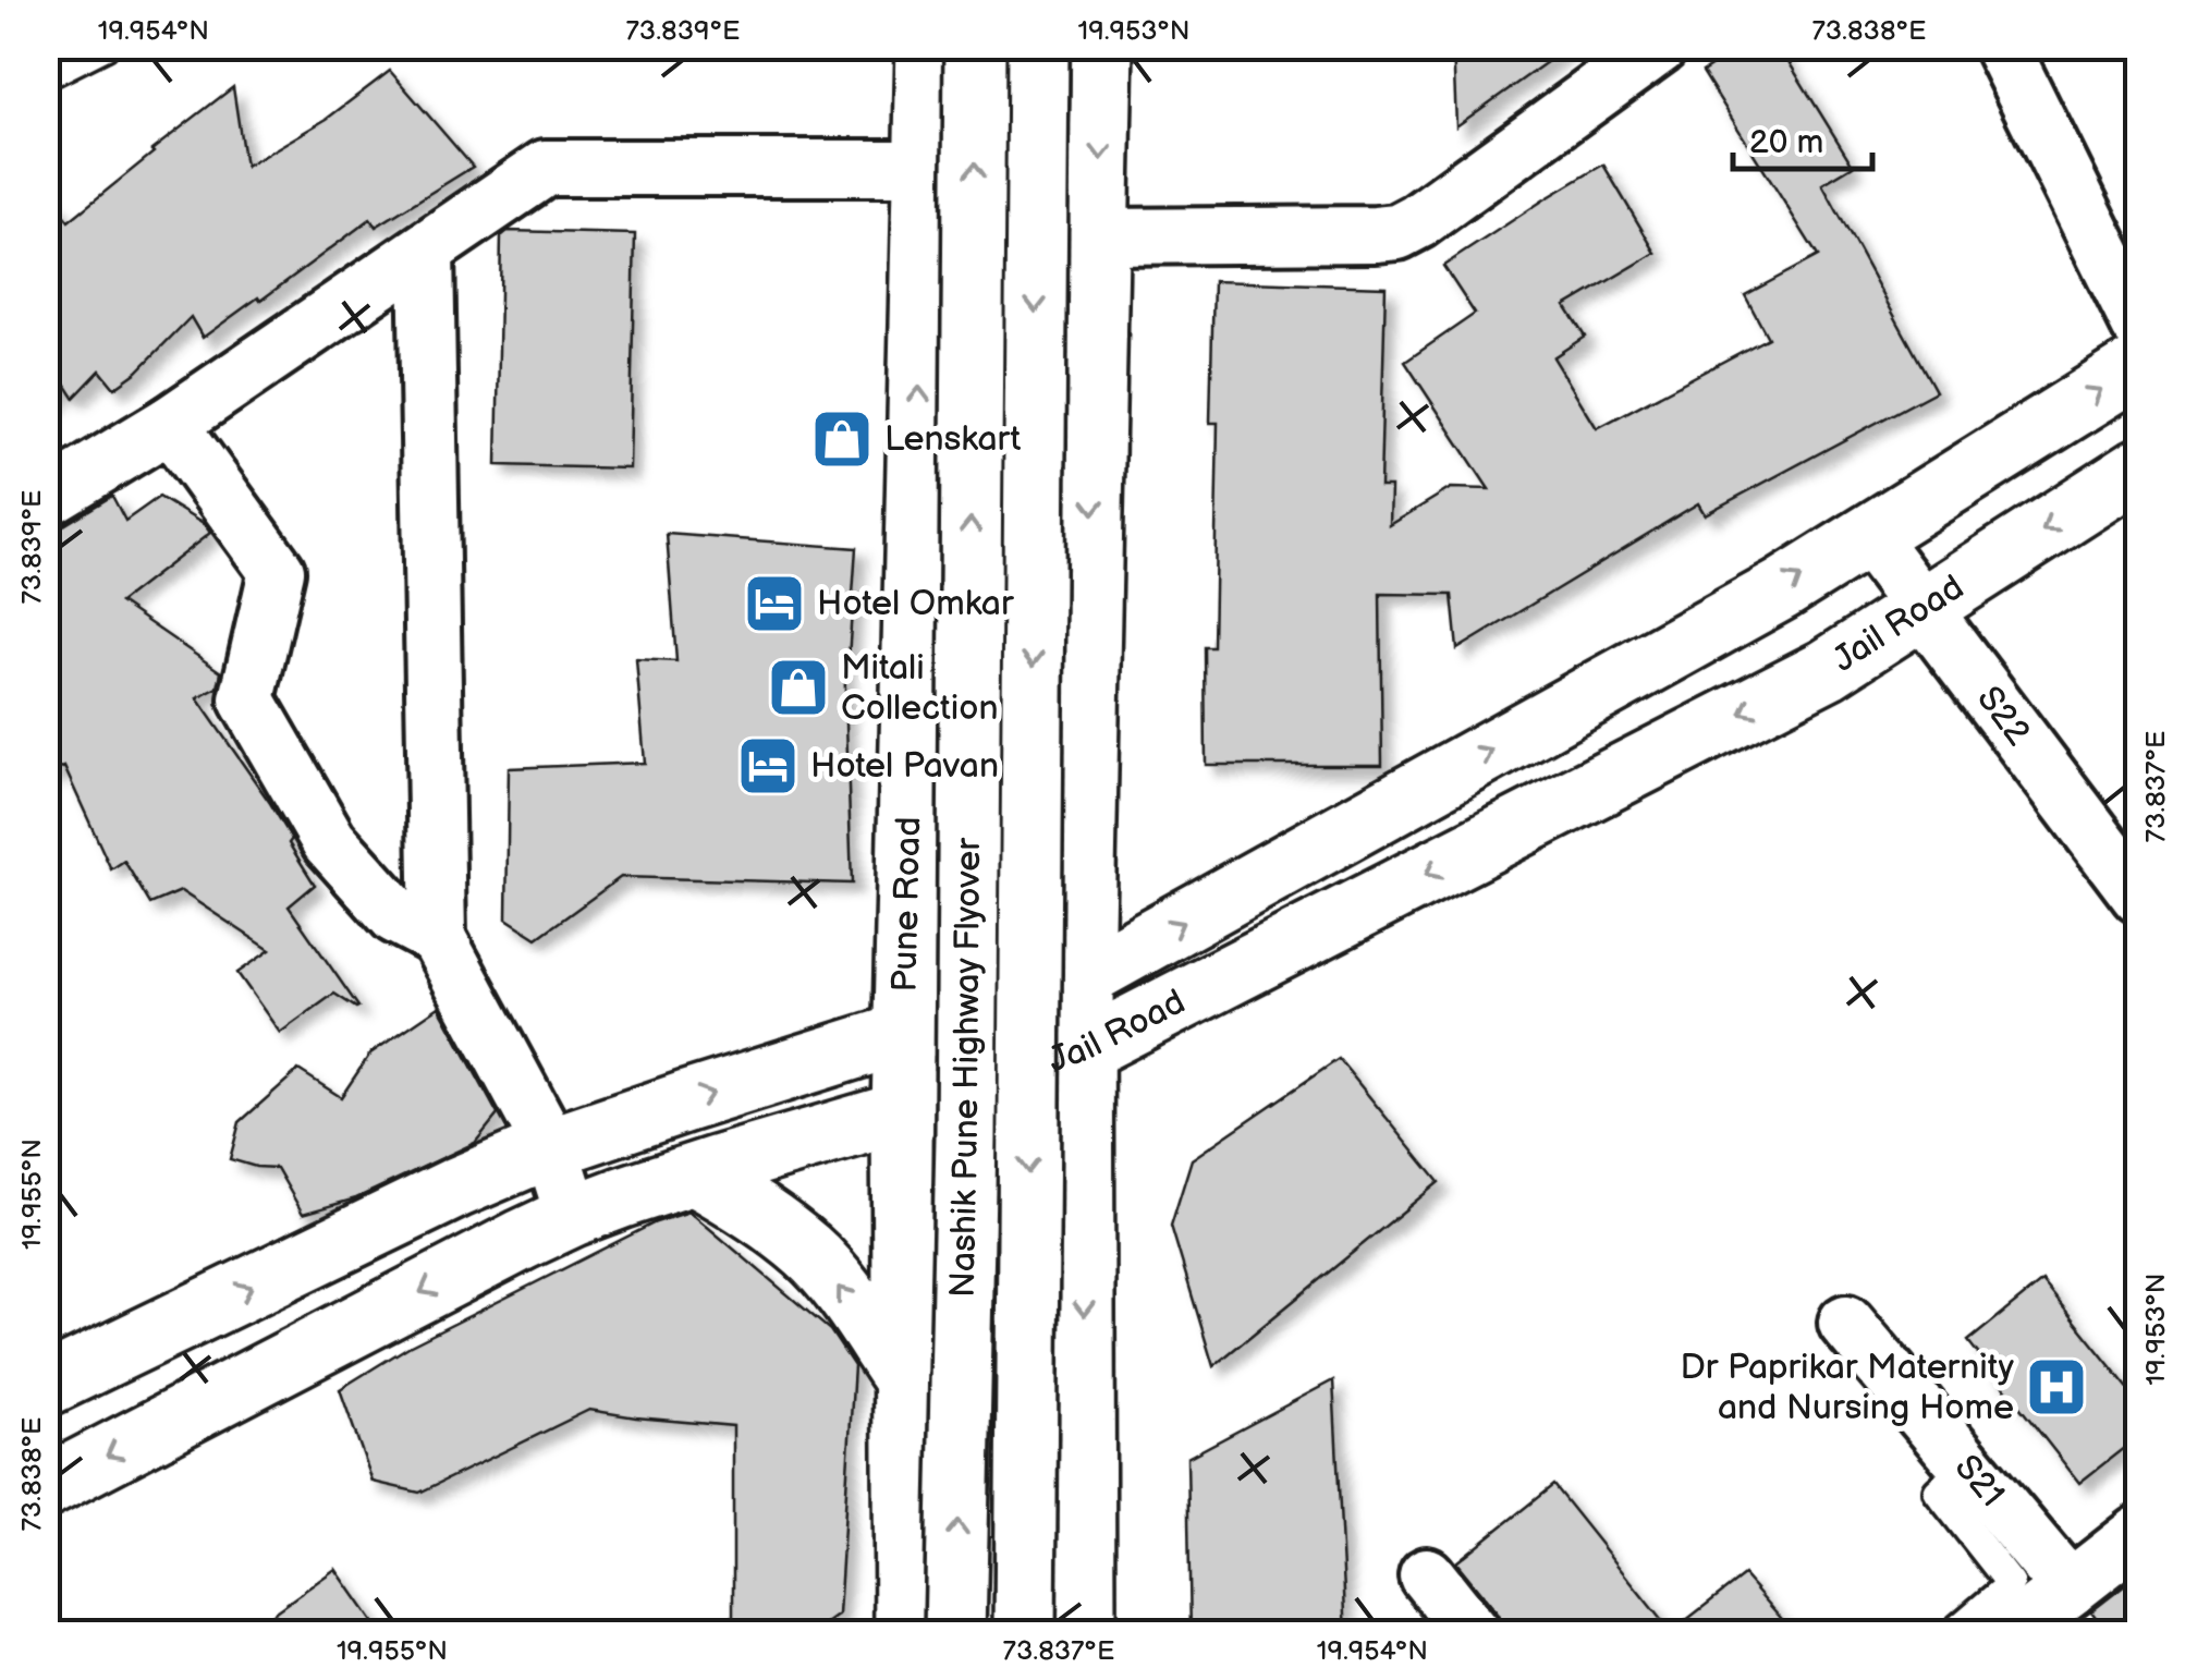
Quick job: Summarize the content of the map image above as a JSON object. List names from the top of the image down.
{
  "streets": {
    "main road": ["Jail Road", "Pune Road", "Nashik Pune Highway Flyover"],
    "street": ["S22", "S21"]
  },
  "crossings": [
    ["Jail Road", "S22"],
    ["Jail Road", "Pune Road"]
  ],
  "places": {
    "shop": ["Lenskart", "Mitali Collection"],
    "hotel": ["Hotel Omkar", "Hotel Pavan"],
    "hospital": ["Dr Paprikar Maternity and Nursing Home"]
  },
  "scale_bar": "20 m",
  "coordinates": [
    "19.954°N",
    "73.839°E",
    "19.953°N",
    "73.838°E",
    "73.837°E",
    "19.955°N"
  ]
}
